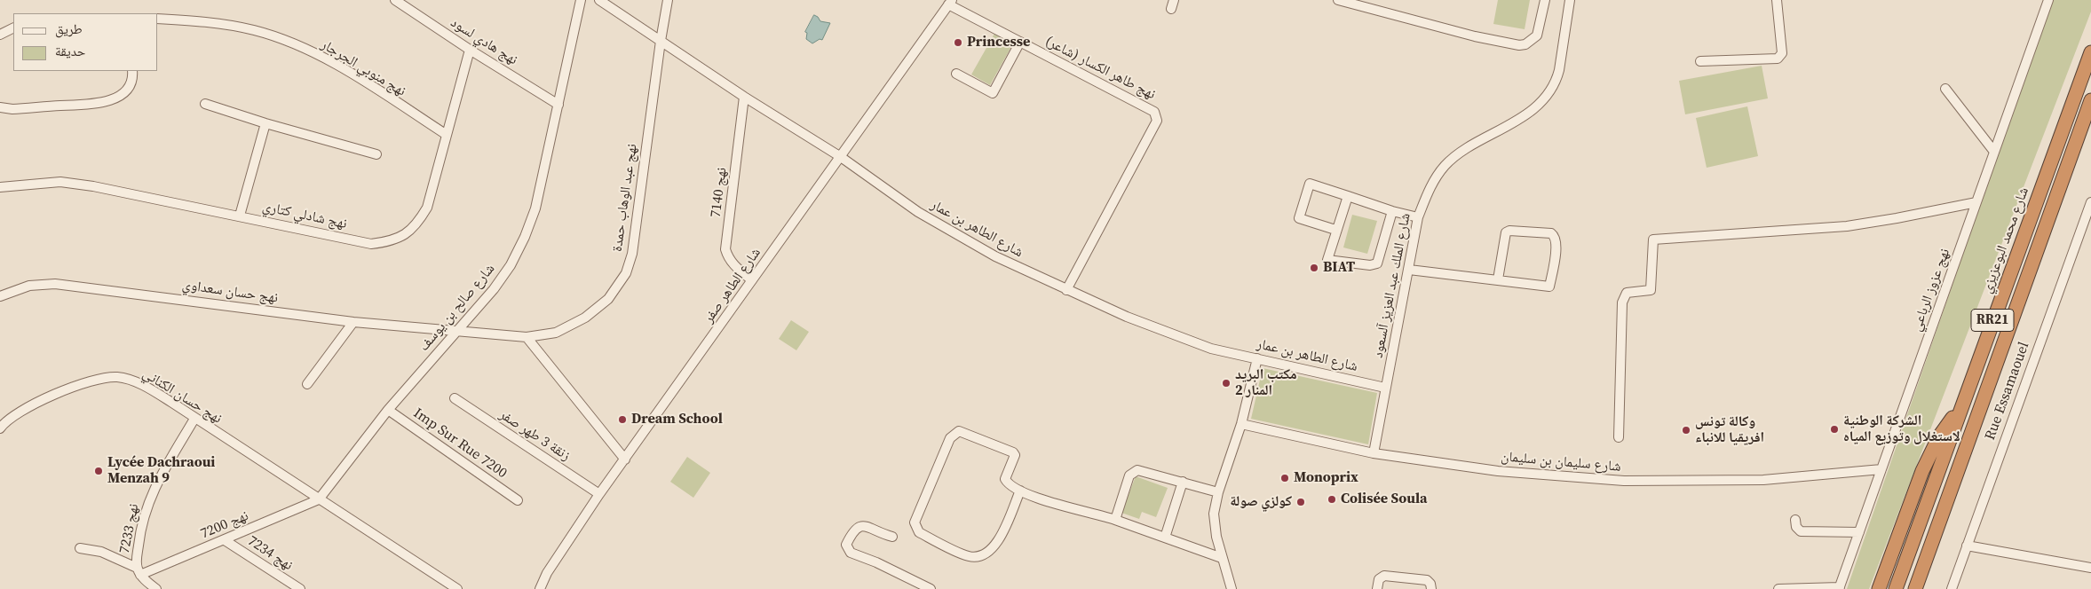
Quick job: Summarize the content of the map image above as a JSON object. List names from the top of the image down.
{
  "streets": {
    "highway": ["شارع محمد البوعزيزي", "RR21"],
    "street": [
      "نهج هادي لسود",
      "نهج منوبي الجرجار",
      "نهج طاهر الكسار (شاعر)",
      "نهج 7140",
      "نهج عبد الوهاب حمدة",
      "نهج شادلي كتاري",
      "شارع الطاهر بن عمار",
      "شارع الطاهر صفر",
      "شارع الملك عبد العزيز آلسعود",
      "نهج عزوز الرباعي",
      "نهج حسان سعداوي",
      "شارع صالح بن يوسف",
      "Rue Essamaouel",
      "نهج حسان الكناني",
      "زنقة 3 طهر صفر",
      "Imp Sur Rue 7200",
      "شارع سليمان بن سليمان",
      "نهج 7200",
      "نهج 7233",
      "نهج 7234"
    ]
  },
  "crossings": [
    ["نهج هادي لسود", "نهج شادلي كتاري"],
    ["نهج هادي لسود", "شارع صالح بن يوسف"],
    ["نهج منوبي الجرجار", "نهج شادلي كتاري"],
    ["نهج طاهر الكسار (شاعر)", "شارع الطاهر بن عمار"],
    ["نهج طاهر الكسار (شاعر)", "شارع الطاهر صفر"],
    ["نهج 7140", "شارع الطاهر بن عمار"],
    ["نهج 7140", "شارع الطاهر صفر"],
    ["نهج عبد الوهاب حمدة", "شارع الطاهر بن عمار"],
    ["نهج عبد الوهاب حمدة", "نهج حسان سعداوي"],
    ["نهج عبد الوهاب حمدة", "شارع صالح بن يوسف"],
    ["شارع الطاهر بن عمار", "شارع الطاهر صفر"],
    ["شارع الطاهر بن عمار", "شارع الملك عبد العزيز آلسعود"],
    ["شارع الطاهر صفر", "زنقة 3 طهر صفر"],
    ["شارع الملك عبد العزيز آلسعود", "شارع سليمان بن سليمان"],
    ["نهج عزوز الرباعي", "شارع سليمان بن سليمان"],
    ["نهج حسان سعداوي", "شارع صالح بن يوسف"],
    ["شارع صالح بن يوسف", "نهج حسان الكناني"],
    ["شارع صالح بن يوسف", "Imp Sur Rue 7200"],
    ["شارع صالح بن يوسف", "نهج 7200"],
    ["نهج حسان الكناني", "نهج 7200"],
    ["نهج حسان الكناني", "نهج 7233"],
    ["نهج 7200", "نهج 7233"],
    ["نهج 7200", "نهج 7234"]
  ],
  "places": [
    "Princesse",
    "BIAT",
    "مكتب البريد المنار 2",
    "Dream School",
    "الشركة الوطنية لاستغلال وتوزيع المياه",
    "وكالة تونس افريقيا للانباء",
    "Lycée Dachraoui Menzah 9",
    "Monoprix",
    "Colisée Soula",
    "كولزي صولة"
  ],
  "legend": ["طريق", "حديقة"]
}
